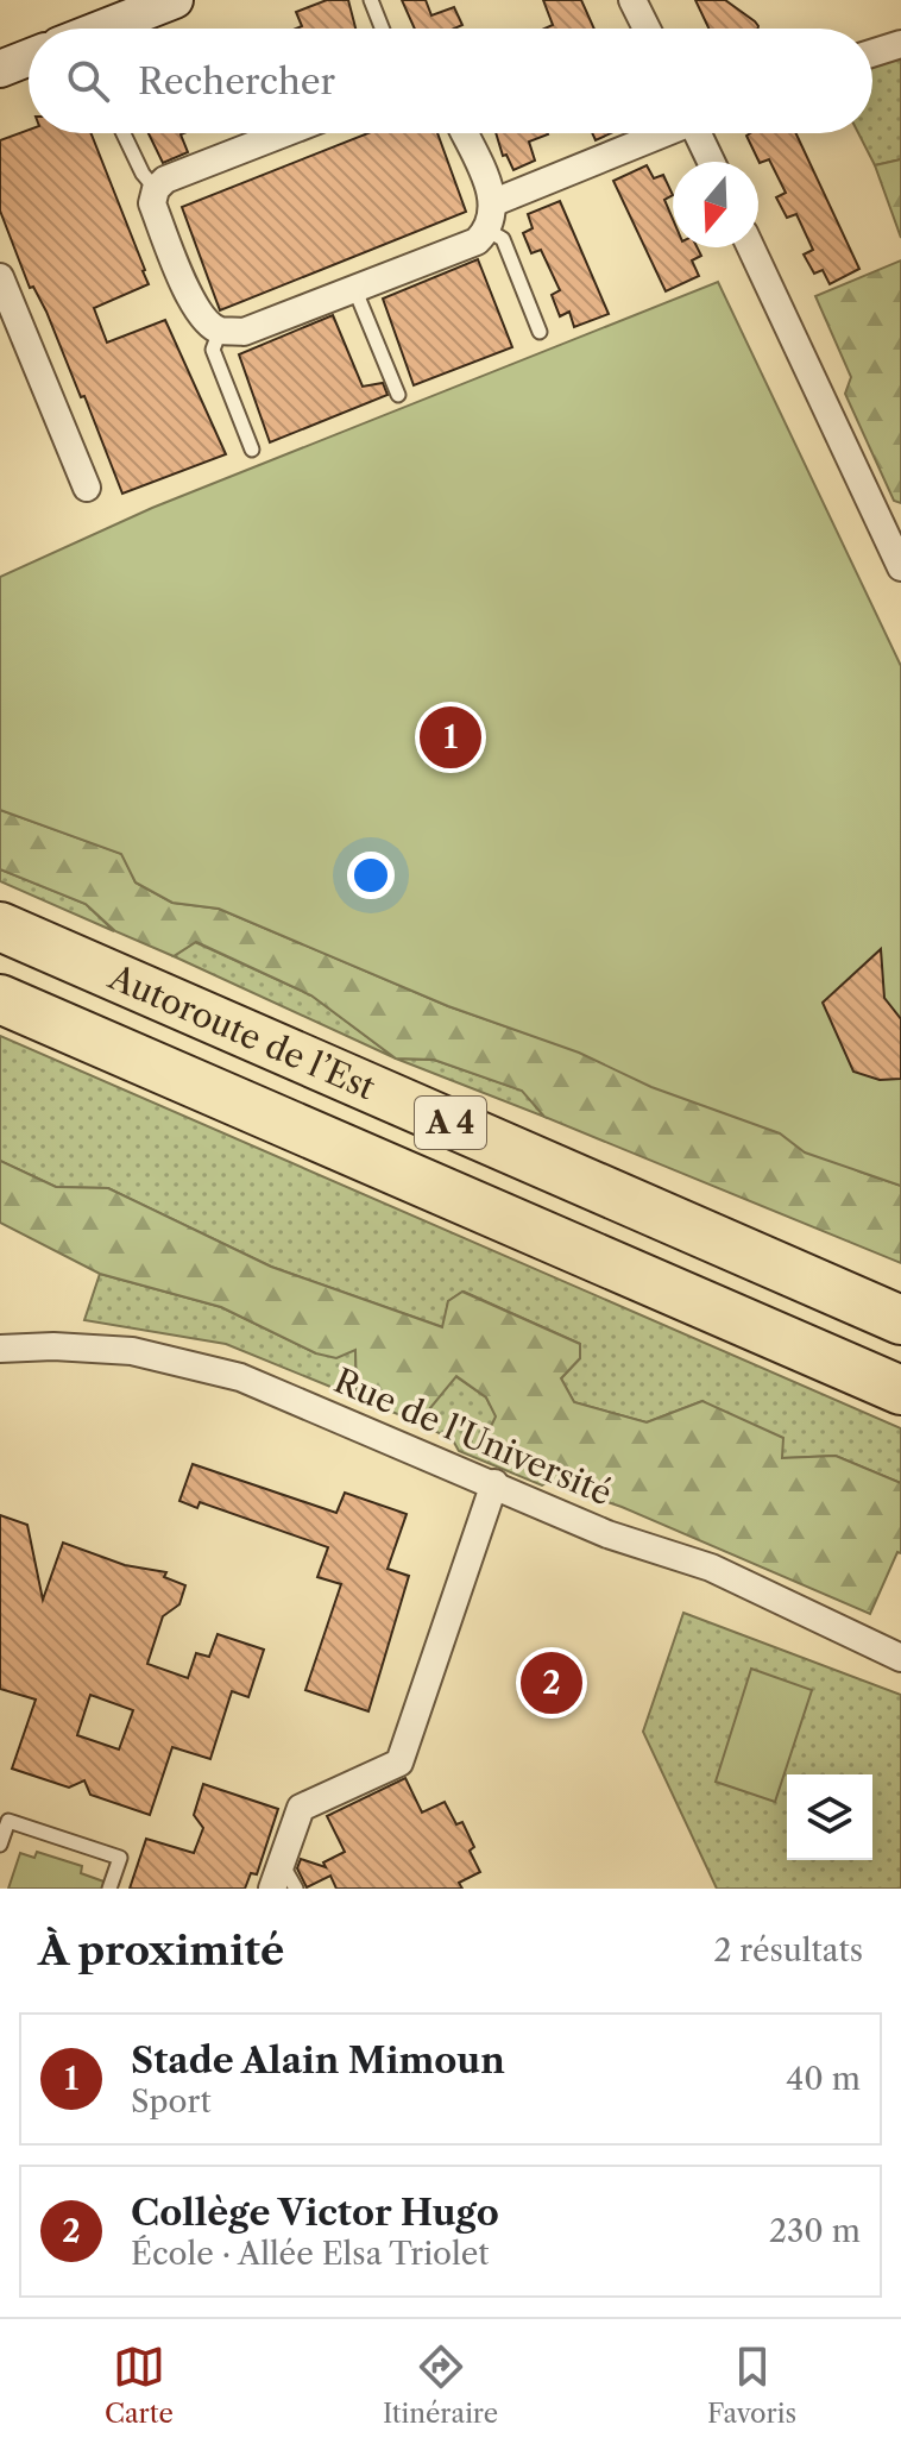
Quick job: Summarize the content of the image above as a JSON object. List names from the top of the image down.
{
  "streets": {
    "highway": ["Autoroute de l’Est", "A 4"],
    "street": ["Rue de l'Université"]
  },
  "north": "bottom",
  "page": {
    "search": "Rechercher",
    "pins": ["1", "2"],
    "heading": ["À proximité", "2 résultats"],
    "list": [
      {
        "mark": "1",
        "name": "Stade Alain Mimoun",
        "note": "Sport",
        "value": "40 m"
      },
      {
        "mark": "2",
        "name": "Collège Victor Hugo",
        "note": "École · Allée Elsa Triolet",
        "value": "230 m"
      }
    ],
    "nav": ["Carte", "Itinéraire", "Favoris"]
  }
}
